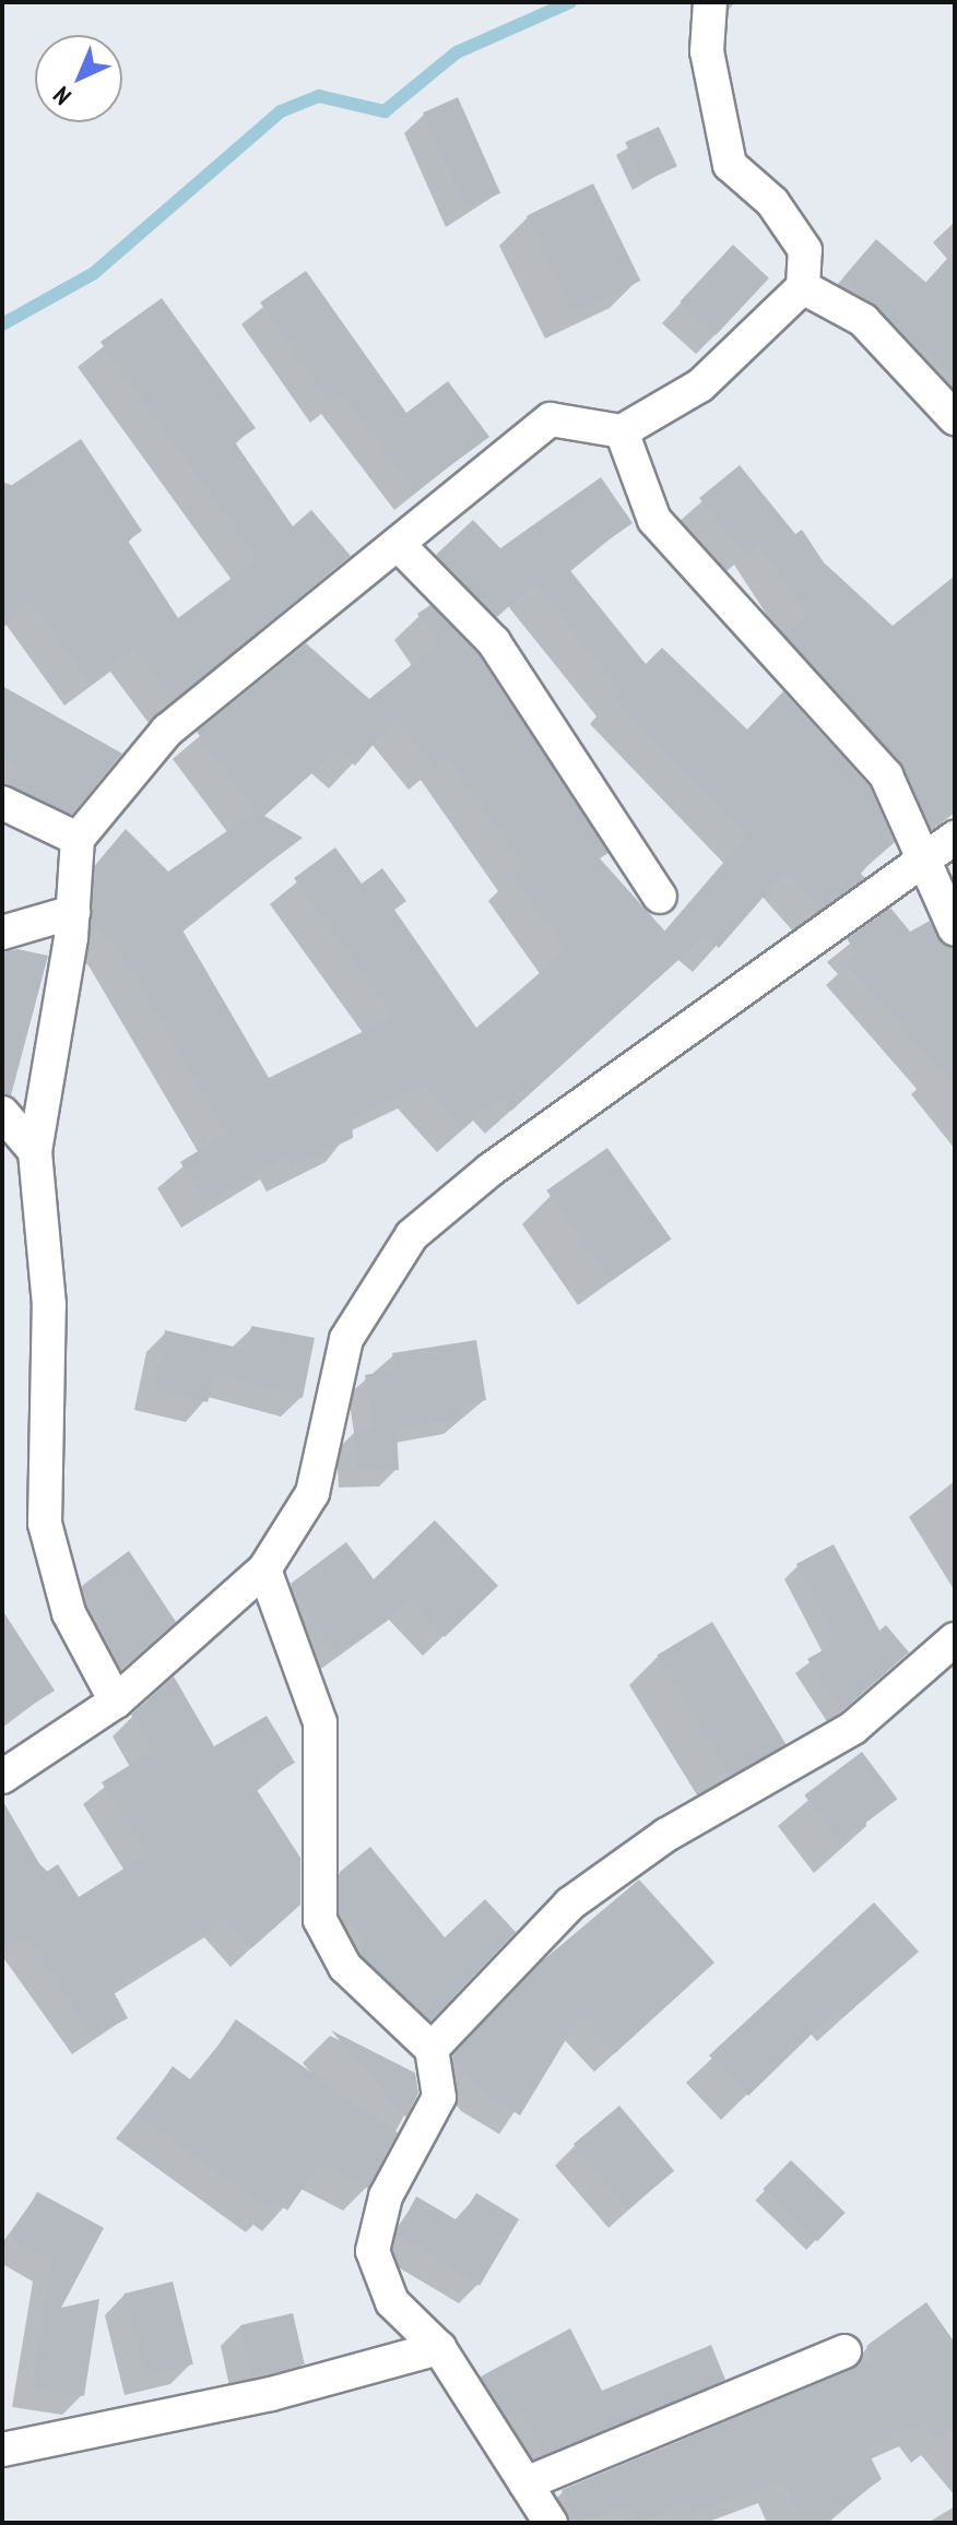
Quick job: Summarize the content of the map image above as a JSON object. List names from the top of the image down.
{
  "north": "bottom left"
}
